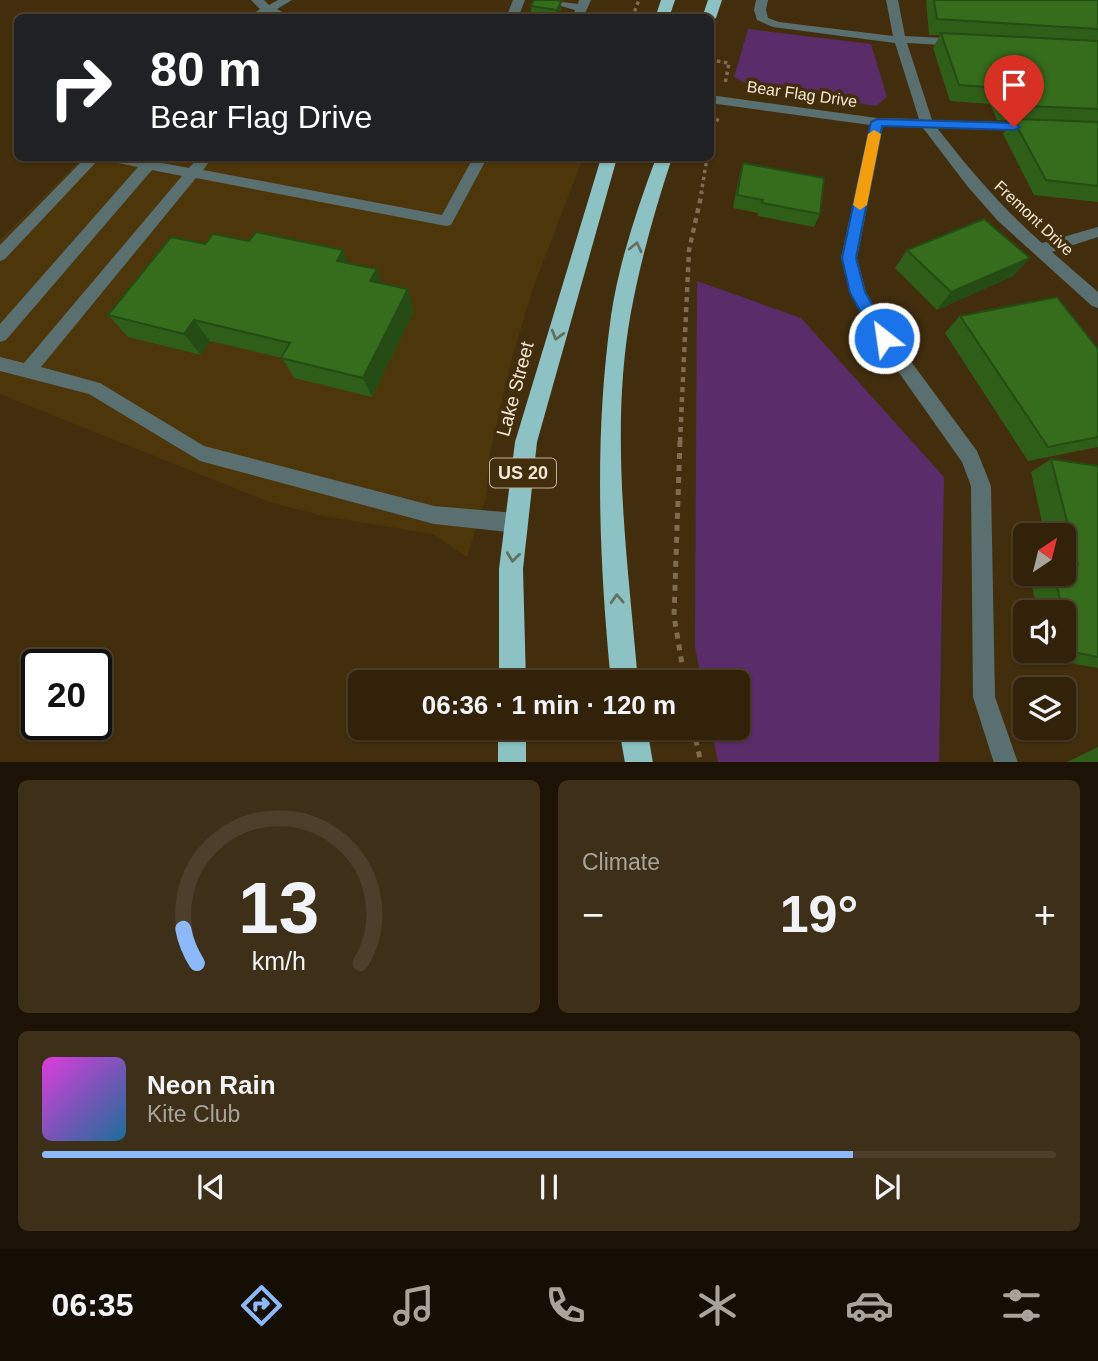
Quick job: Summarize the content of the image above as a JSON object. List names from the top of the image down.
{
  "streets": {
    "highway": ["Lake Street", "US 20"],
    "street": ["Bear Flag Drive", "Fremont Drive"]
  },
  "crossings": [
    ["Bear Flag Drive", "Fremont Drive"]
  ],
  "north": "top right",
  "page": {
    "turn": ["80 m", "Bear Flag Drive"],
    "limit": "20",
    "trip": "06:36 · 1 min · 120 m",
    "tile": "Climate",
    "heat": ["−", "19°", "+"],
    "song": ["Neon Rain", "Kite Club"],
    "tabs": "06:35",
    "gauge": ["13", "km/h"]
  }
}
